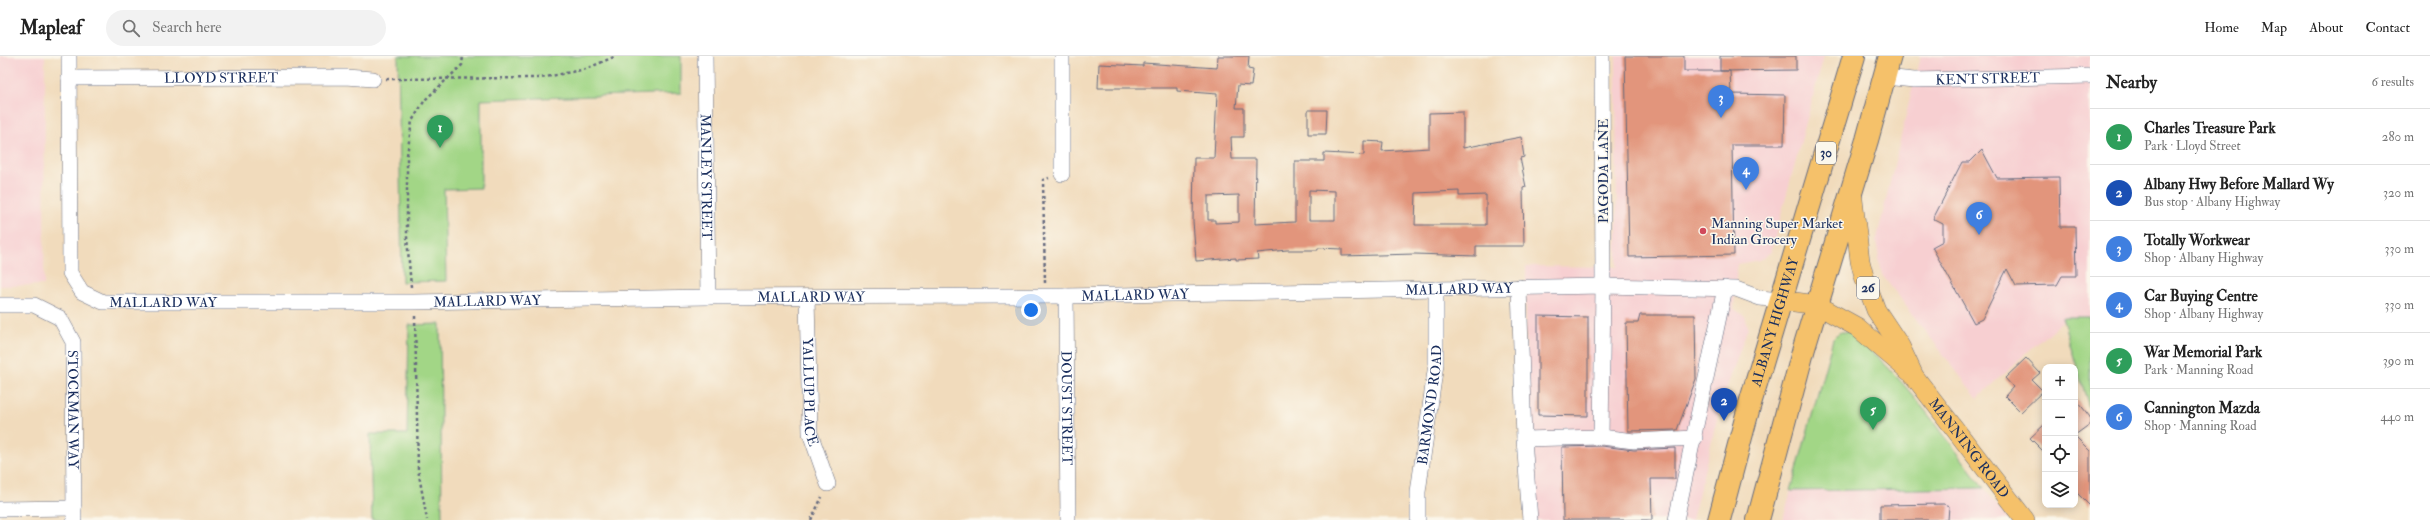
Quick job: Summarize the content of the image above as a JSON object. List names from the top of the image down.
{
  "streets": {
    "highway": ["30", "ALBANY HIGHWAY"],
    "main road": ["26", "MANNING ROAD"],
    "street": [
      "LLOYD STREET",
      "KENT STREET",
      "PAGODA LANE",
      "MANLEY STREET",
      "MALLARD WAY",
      "YALLUP PLACE",
      "BARMOND ROAD",
      "DOUST STREET",
      "STOCKMAN WAY"
    ]
  },
  "crossings": [
    ["LLOYD STREET", "MALLARD WAY"],
    ["PAGODA LANE", "MALLARD WAY"],
    ["MANLEY STREET", "MALLARD WAY"],
    ["MALLARD WAY", "ALBANY HIGHWAY"],
    ["MALLARD WAY", "YALLUP PLACE"],
    ["MALLARD WAY", "BARMOND ROAD"],
    ["MALLARD WAY", "DOUST STREET"],
    ["MALLARD WAY", "MANNING ROAD"],
    ["ALBANY HIGHWAY", "MANNING ROAD"]
  ],
  "places": ["Manning Super Market Indian Grocery"],
  "page": {
    "header": "Mapleaf",
    "search": "Search here",
    "nav": [
      "Home",
      "Map",
      "About",
      "Contact"
    ],
    "heading": ["Nearby", "6 results"],
    "pins": [
      "3",
      "1",
      "4",
      "6",
      "2",
      "5"
    ],
    "list": [
      {
        "mark": "1",
        "name": "Charles Treasure Park",
        "note": "Park · Lloyd Street",
        "value": "280 m"
      },
      {
        "mark": "2",
        "name": "Albany Hwy Before Mallard Wy",
        "note": "Bus stop · Albany Highway",
        "value": "320 m"
      },
      {
        "mark": "3",
        "name": "Totally Workwear",
        "note": "Shop · Albany Highway",
        "value": "330 m"
      },
      {
        "mark": "4",
        "name": "Car Buying Centre",
        "note": "Shop · Albany Highway",
        "value": "330 m"
      },
      {
        "mark": "5",
        "name": "War Memorial Park",
        "note": "Park · Manning Road",
        "value": "390 m"
      },
      {
        "mark": "6",
        "name": "Cannington Mazda",
        "note": "Shop · Manning Road",
        "value": "440 m"
      }
    ],
    "map_buttons": ["+", "−"]
  }
}
